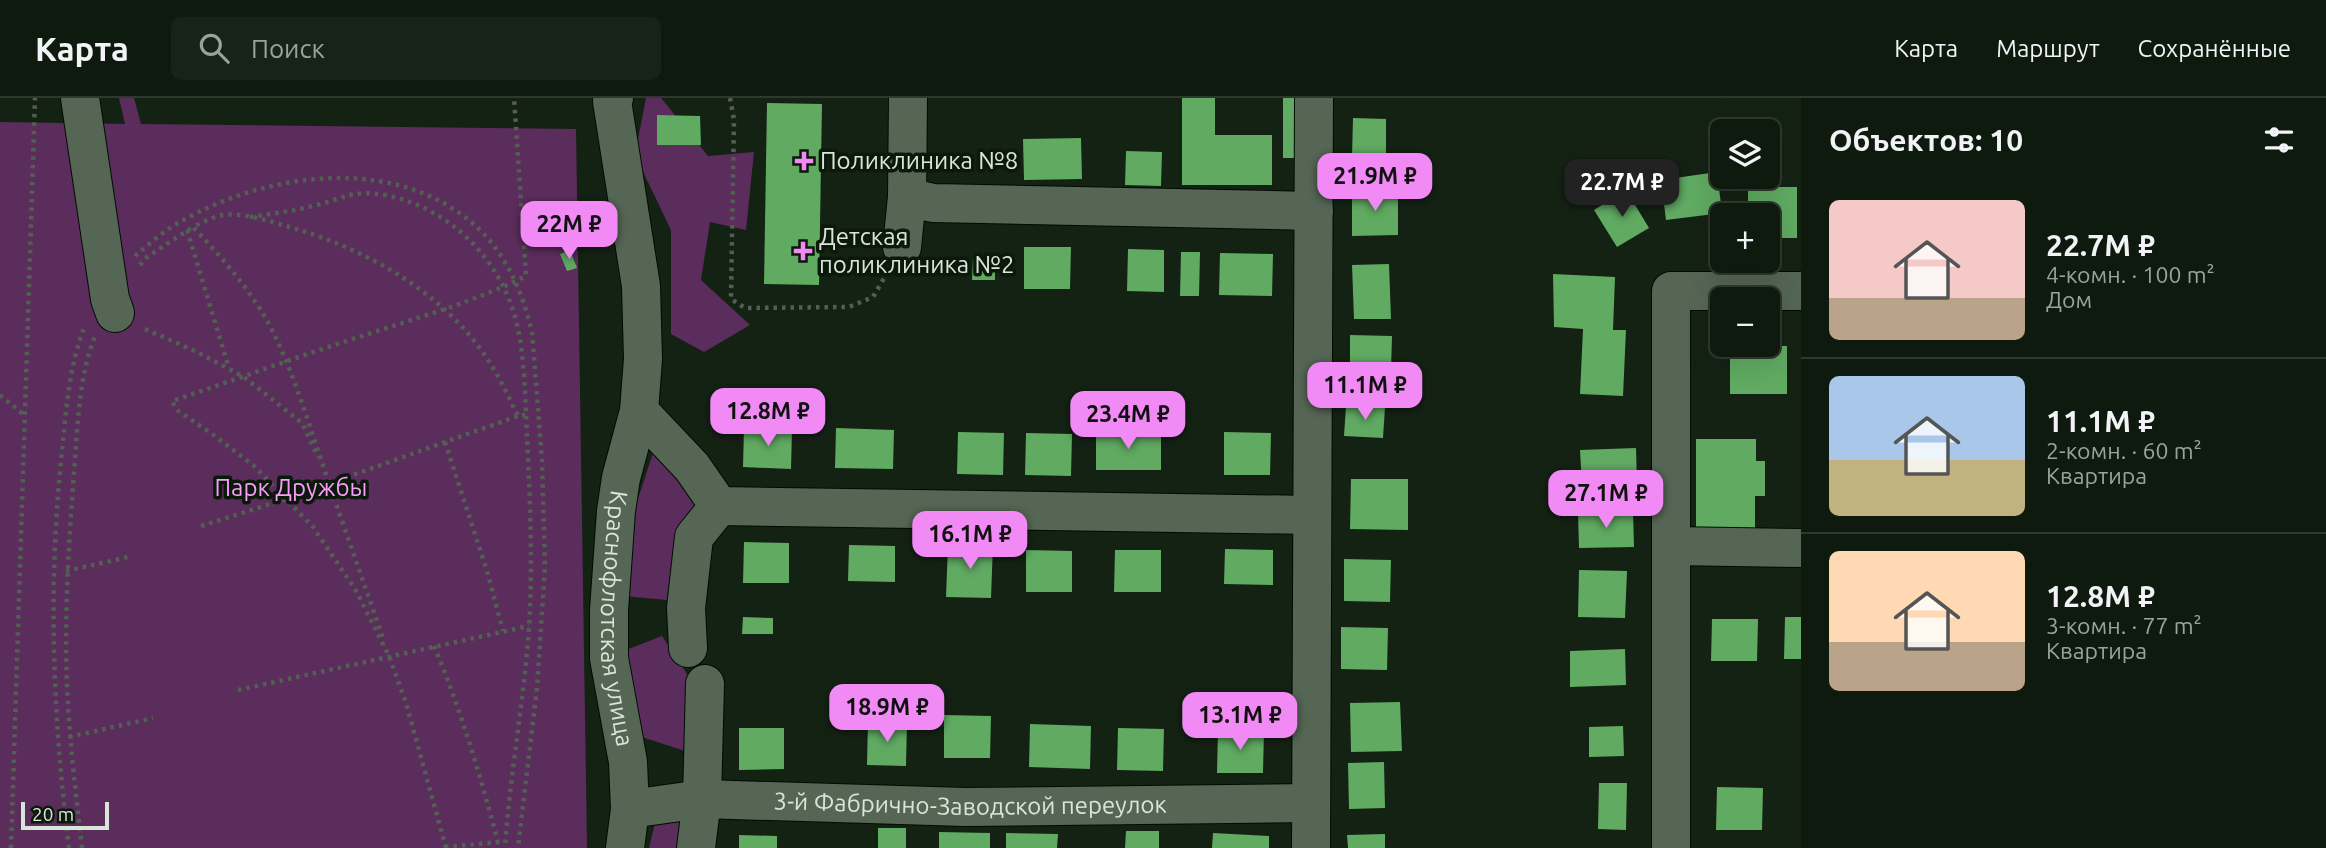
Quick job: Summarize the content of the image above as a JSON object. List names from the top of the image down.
{
  "streets": {
    "street": ["Краснофлотская улица", "3-й Фабрично-Заводской переулок"]
  },
  "crossings": [
    ["Краснофлотская улица", "3-й Фабрично-Заводской переулок"]
  ],
  "parks": ["Парк Дружбы"],
  "places": {
    "health": ["Поликлиника №8", "Детская поликлиника №2"]
  },
  "scale_bar": "20 m",
  "page": {
    "header": "Карта",
    "search": "Поиск",
    "nav": ["Карта", "Маршрут", "Сохранённые"],
    "heading": "Объектов: 10",
    "map_buttons": ["+", "−"],
    "price": [
      "21.9M ₽",
      "22.7M ₽",
      "22M ₽",
      "11.1M ₽",
      "12.8M ₽",
      "23.4M ₽",
      "27.1M ₽",
      "16.1M ₽",
      "18.9M ₽",
      "13.1M ₽"
    ],
    "list": [
      {
        "name": "22.7M ₽",
        "note": "4-комн. · 100 m² · Дом"
      },
      {
        "name": "11.1M ₽",
        "note": "2-комн. · 60 m² · Квартира"
      },
      {
        "name": "12.8M ₽",
        "note": "3-комн. · 77 m² · Квартира"
      }
    ],
    "scale": "20 m"
  }
}
